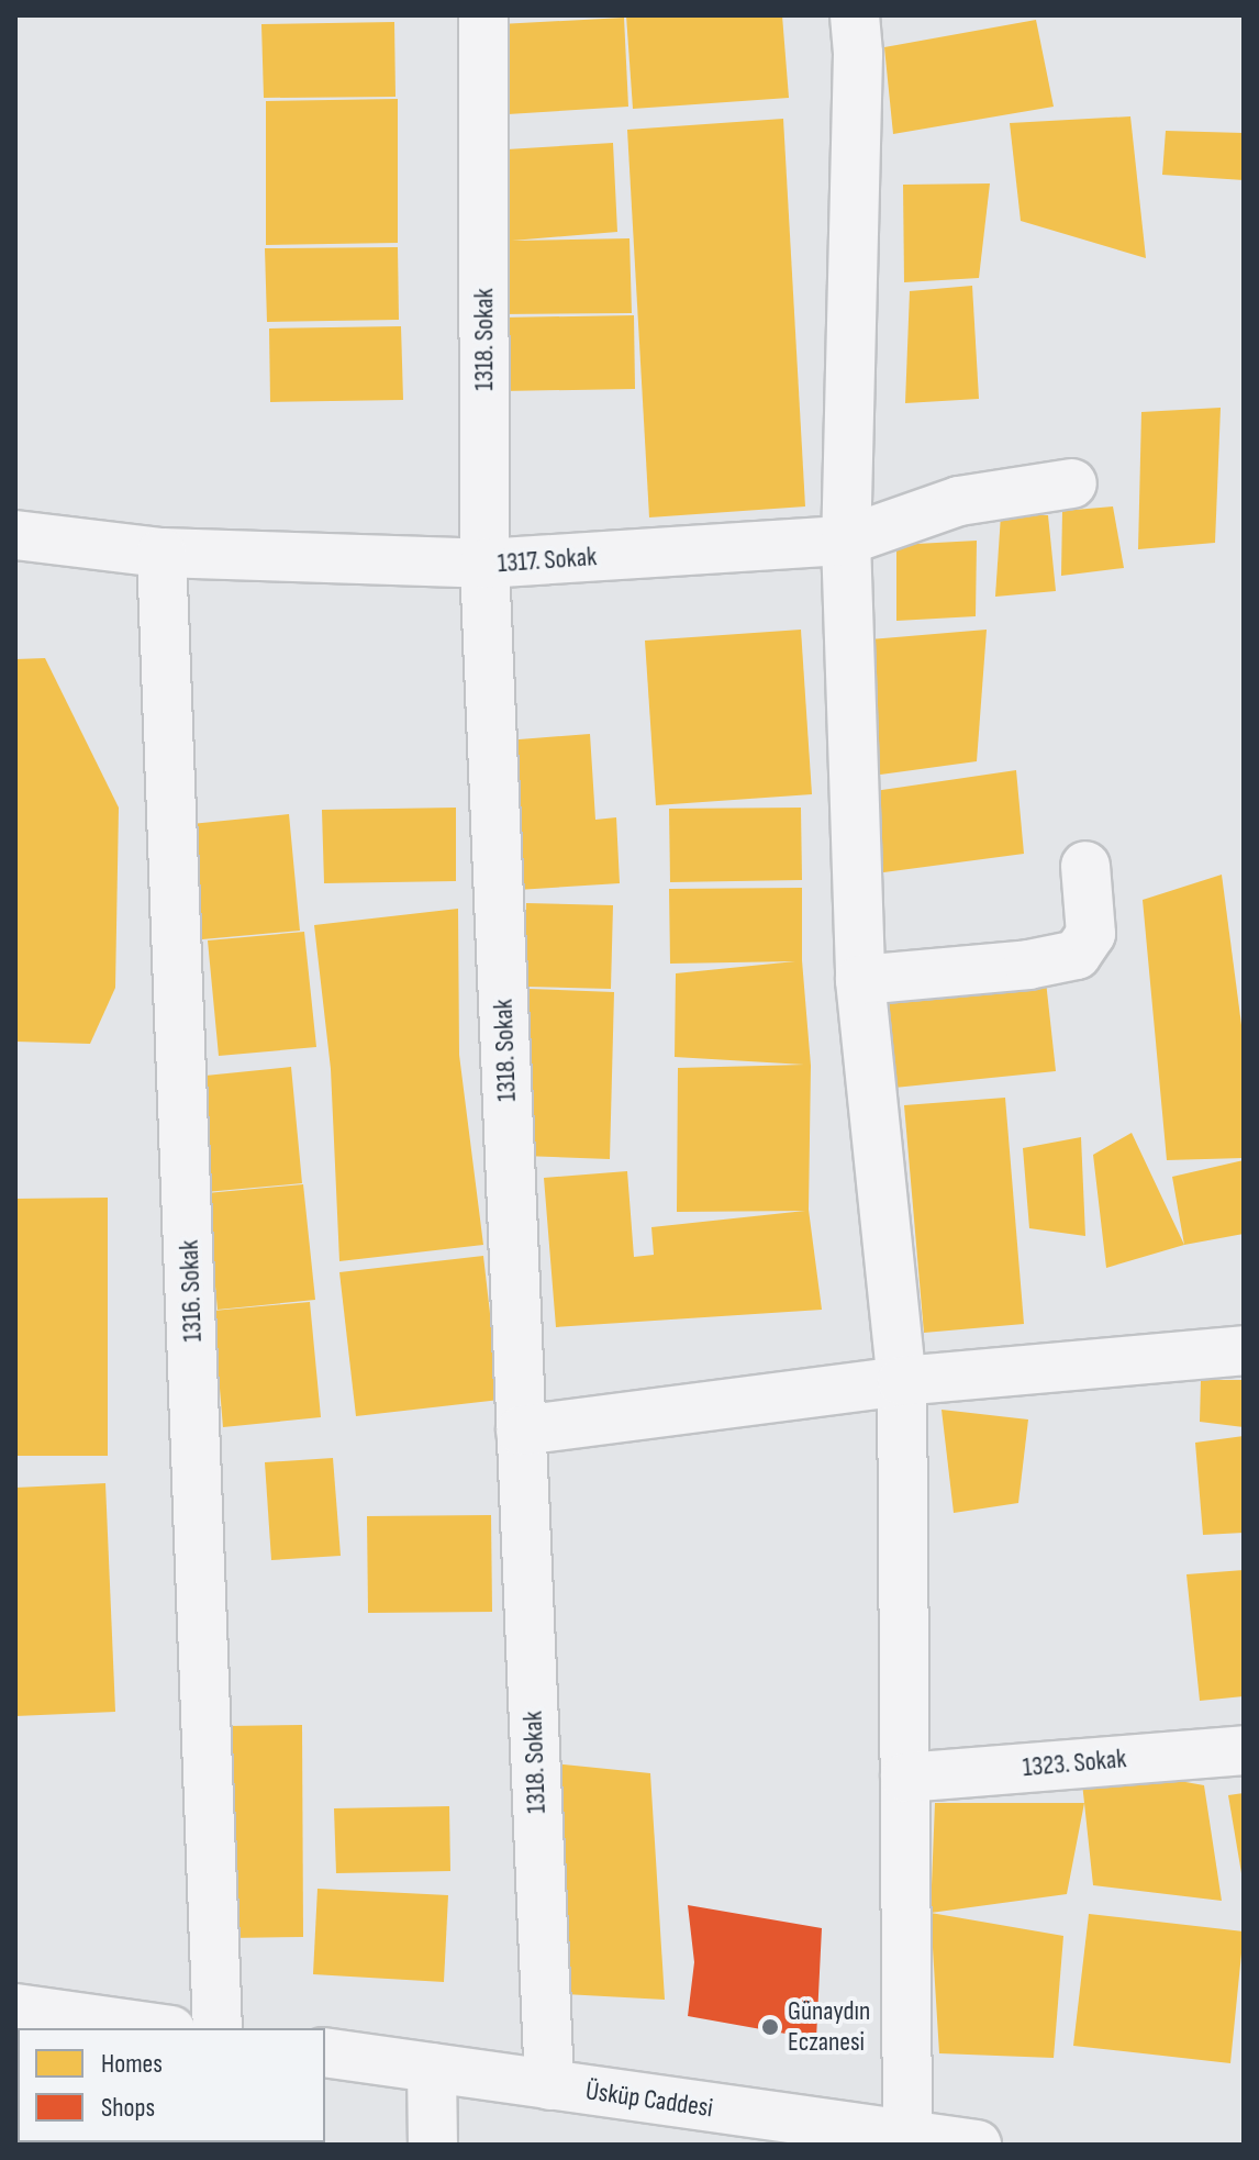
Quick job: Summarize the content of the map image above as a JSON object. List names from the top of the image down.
{
  "streets": {
    "street": [
      "1318. Sokak",
      "1317. Sokak",
      "1316. Sokak",
      "1323. Sokak",
      "Üsküp Caddesi"
    ]
  },
  "crossings": [
    ["1318. Sokak", "1317. Sokak"],
    ["1318. Sokak", "Üsküp Caddesi"],
    ["1317. Sokak", "1316. Sokak"]
  ],
  "places": ["Günaydın Eczanesi"],
  "legend": ["Homes", "Shops"]
}
